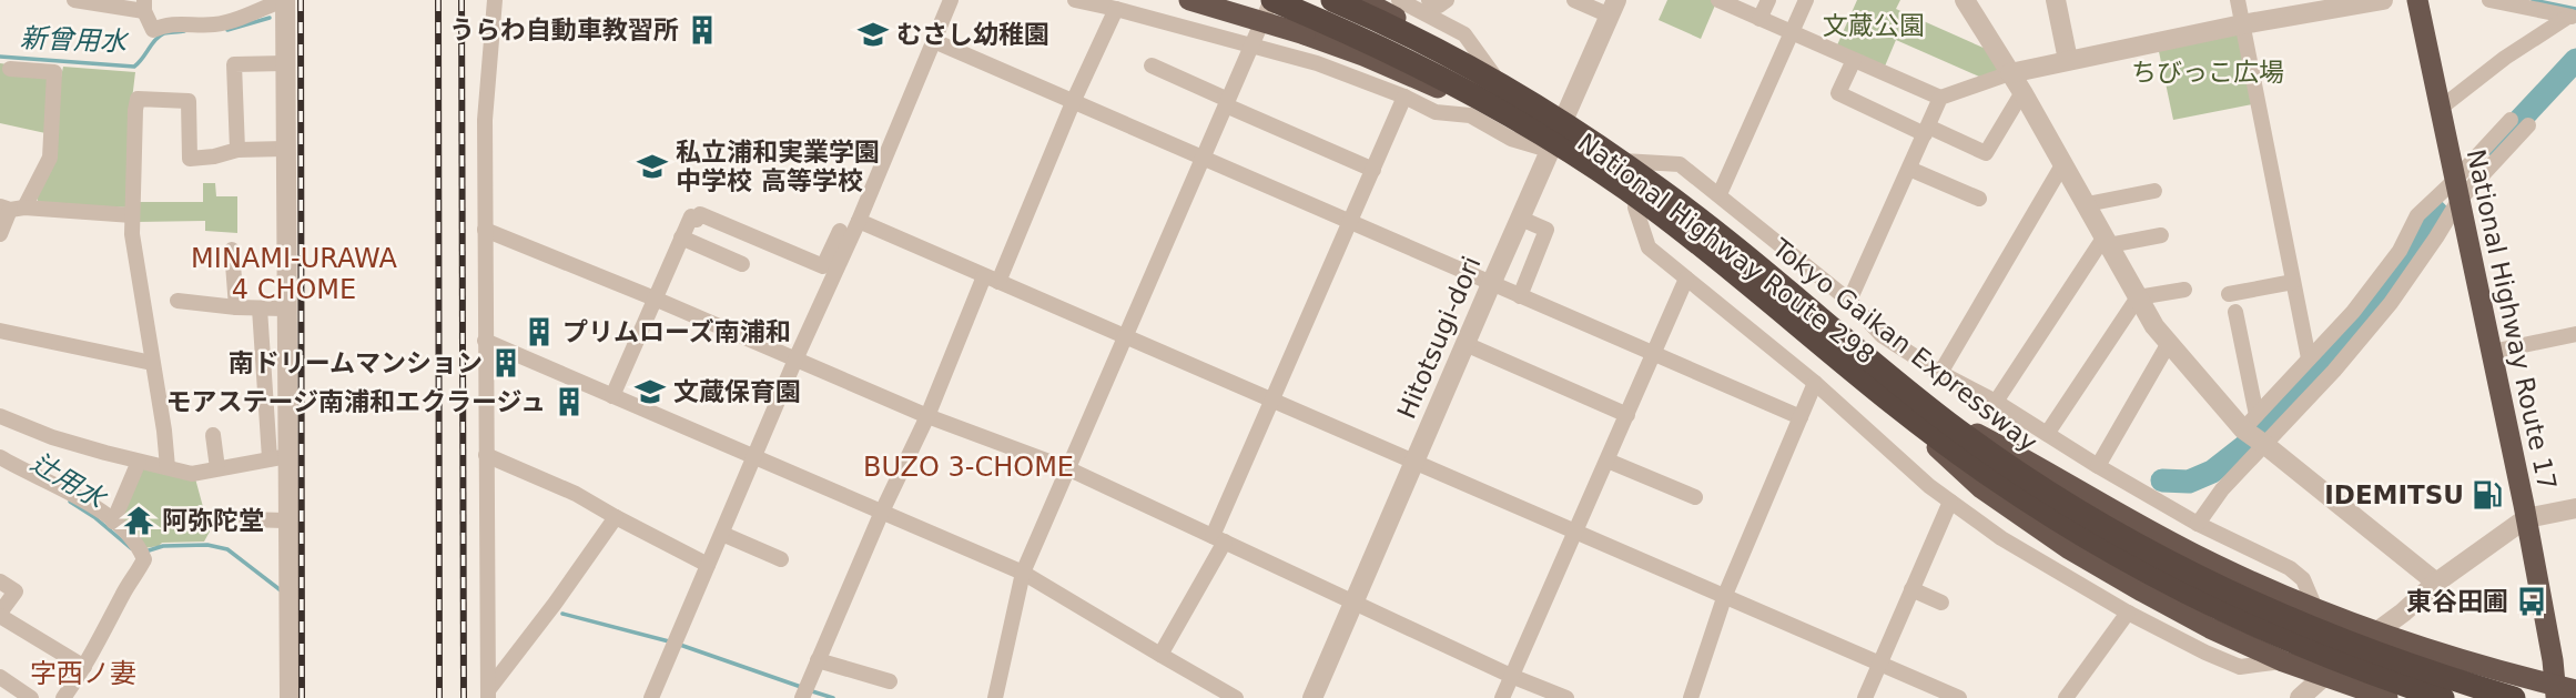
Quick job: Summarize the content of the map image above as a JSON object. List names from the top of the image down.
{
  "streets": {
    "highway": ["National Highway Route 298", "National Highway Route 17", "Tokyo Gaikan Expressway"],
    "street": ["Hitotsugi-dori"]
  },
  "crossings": [
    ["National Highway Route 298", "Hitotsugi-dori"]
  ],
  "districts": ["MINAMI-URAWA 4 CHOME", "BUZO 3-CHOME", "字西ノ妻"],
  "water": ["新曾用水", "辻用水"],
  "parks": ["文蔵公園", "ちびっこ広場"],
  "places": {
    "building": [
      "うらわ自動車教習所",
      "プリムローズ南浦和",
      "南ドリームマンション",
      "モアステージ南浦和エクラージュ"
    ],
    "school or university": ["むさし幼稚園", "私立浦和実業学園 中学校 高等学校", "文蔵保育園"],
    "fuel station": ["IDEMITSU"],
    "temple": ["阿弥陀堂"],
    "bus stop": ["東谷田圃"]
  }
}
